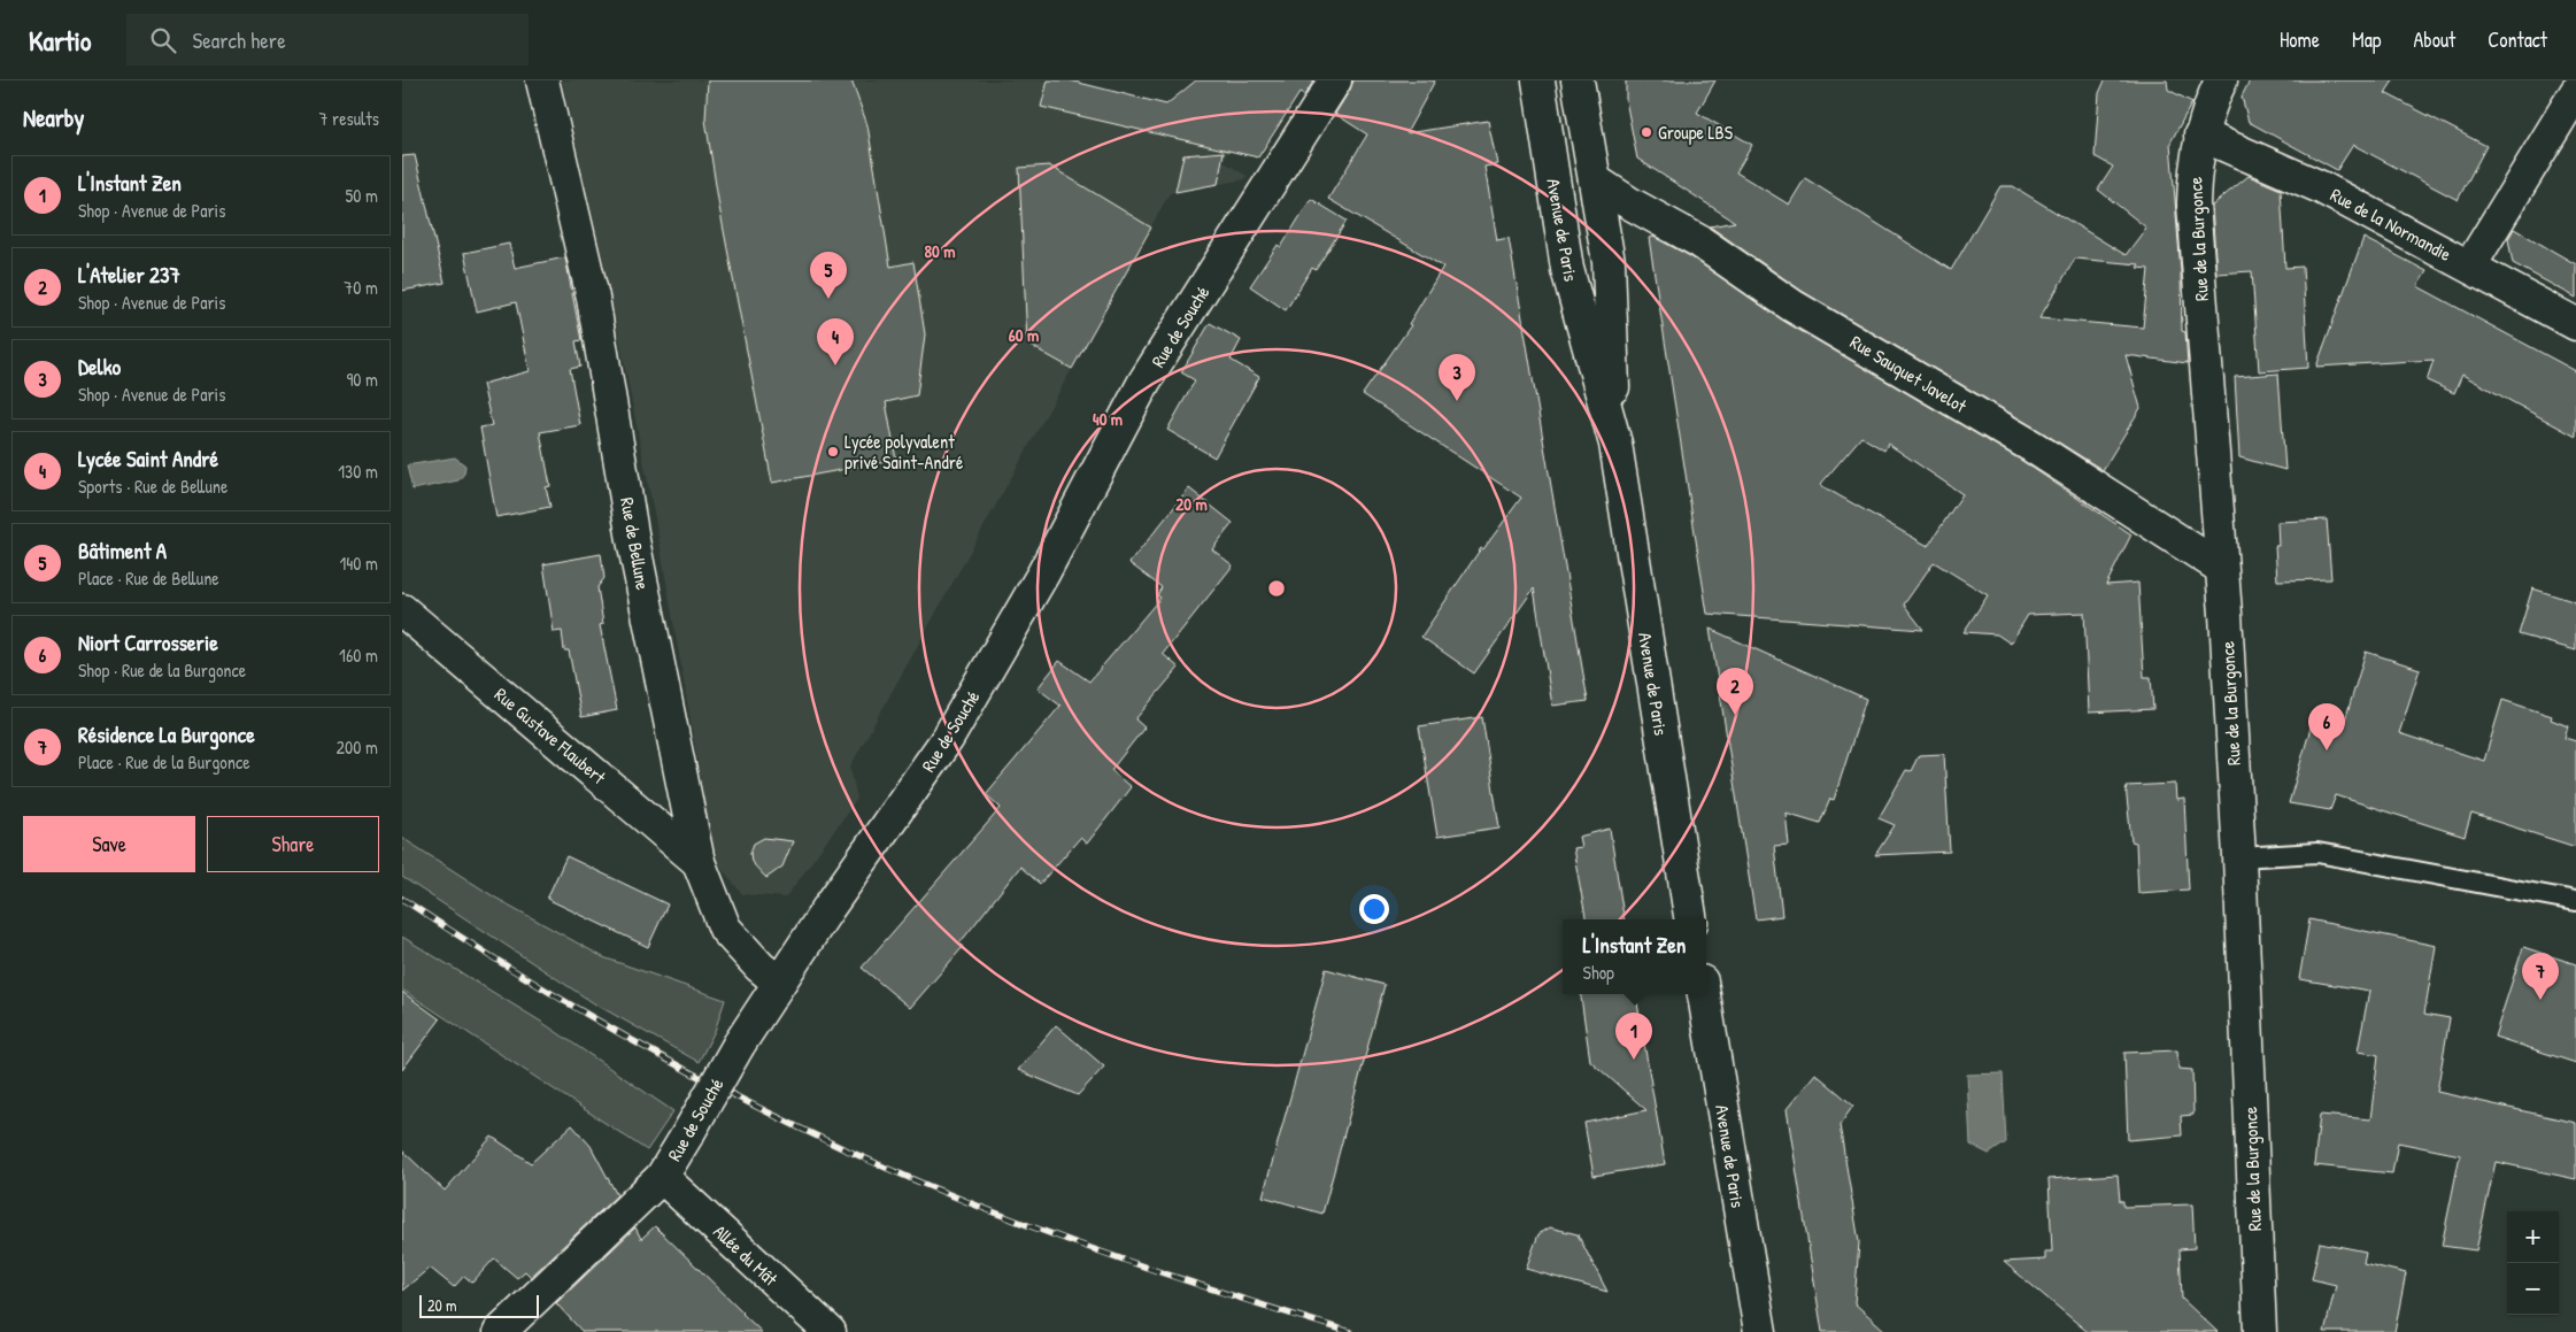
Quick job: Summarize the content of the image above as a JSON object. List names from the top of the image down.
{
  "streets": {
    "street": [
      "Rue de la Normandie",
      "Avenue de Paris",
      "Rue de la Burgonce",
      "Rue de Souché",
      "Rue Sauquet Javelot",
      "Rue de Bellune",
      "Rue Gustave Flaubert",
      "Allée du Mât"
    ]
  },
  "crossings": [
    ["Rue de la Normandie", "Rue de la Burgonce"],
    ["Avenue de Paris", "Rue Sauquet Javelot"],
    ["Rue de la Burgonce", "Rue Sauquet Javelot"],
    ["Rue de Souché", "Rue de Bellune"],
    ["Rue de Souché", "Allée du Mât"],
    ["Rue de Bellune", "Rue Gustave Flaubert"]
  ],
  "places": ["Groupe LBS", "Lycée polyvalent privé Saint-André"],
  "scale_bar": "20 m",
  "page": {
    "header": "Kartio",
    "search": "Search here",
    "nav": [
      "Home",
      "Map",
      "About",
      "Contact"
    ],
    "heading": ["Nearby", "7 results"],
    "list": [
      {
        "mark": "1",
        "name": "L'Instant Zen",
        "note": "Shop · Avenue de Paris",
        "value": "50 m"
      },
      {
        "mark": "2",
        "name": "L'Atelier 237",
        "note": "Shop · Avenue de Paris",
        "value": "70 m"
      },
      {
        "mark": "3",
        "name": "Delko",
        "note": "Shop · Avenue de Paris",
        "value": "90 m"
      },
      {
        "mark": "4",
        "name": "Lycée Saint André",
        "note": "Sports · Rue de Bellune",
        "value": "130 m"
      },
      {
        "mark": "5",
        "name": "Bâtiment A",
        "note": "Place · Rue de Bellune",
        "value": "140 m"
      },
      {
        "mark": "6",
        "name": "Niort Carrosserie",
        "note": "Shop · Rue de la Burgonce",
        "value": "160 m"
      },
      {
        "mark": "7",
        "name": "Résidence La Burgonce",
        "note": "Place · Rue de la Burgonce",
        "value": "200 m"
      }
    ],
    "pins": [
      "5",
      "4",
      "3",
      "2",
      "6",
      "7",
      "1"
    ],
    "buttons": ["Save", "Share"],
    "popup": ["L'Instant Zen", "Shop"],
    "map_buttons": ["+", "−"],
    "scale": "20 m"
  },
  "rings": [
    "80 m",
    "60 m",
    "40 m",
    "20 m"
  ]
}
